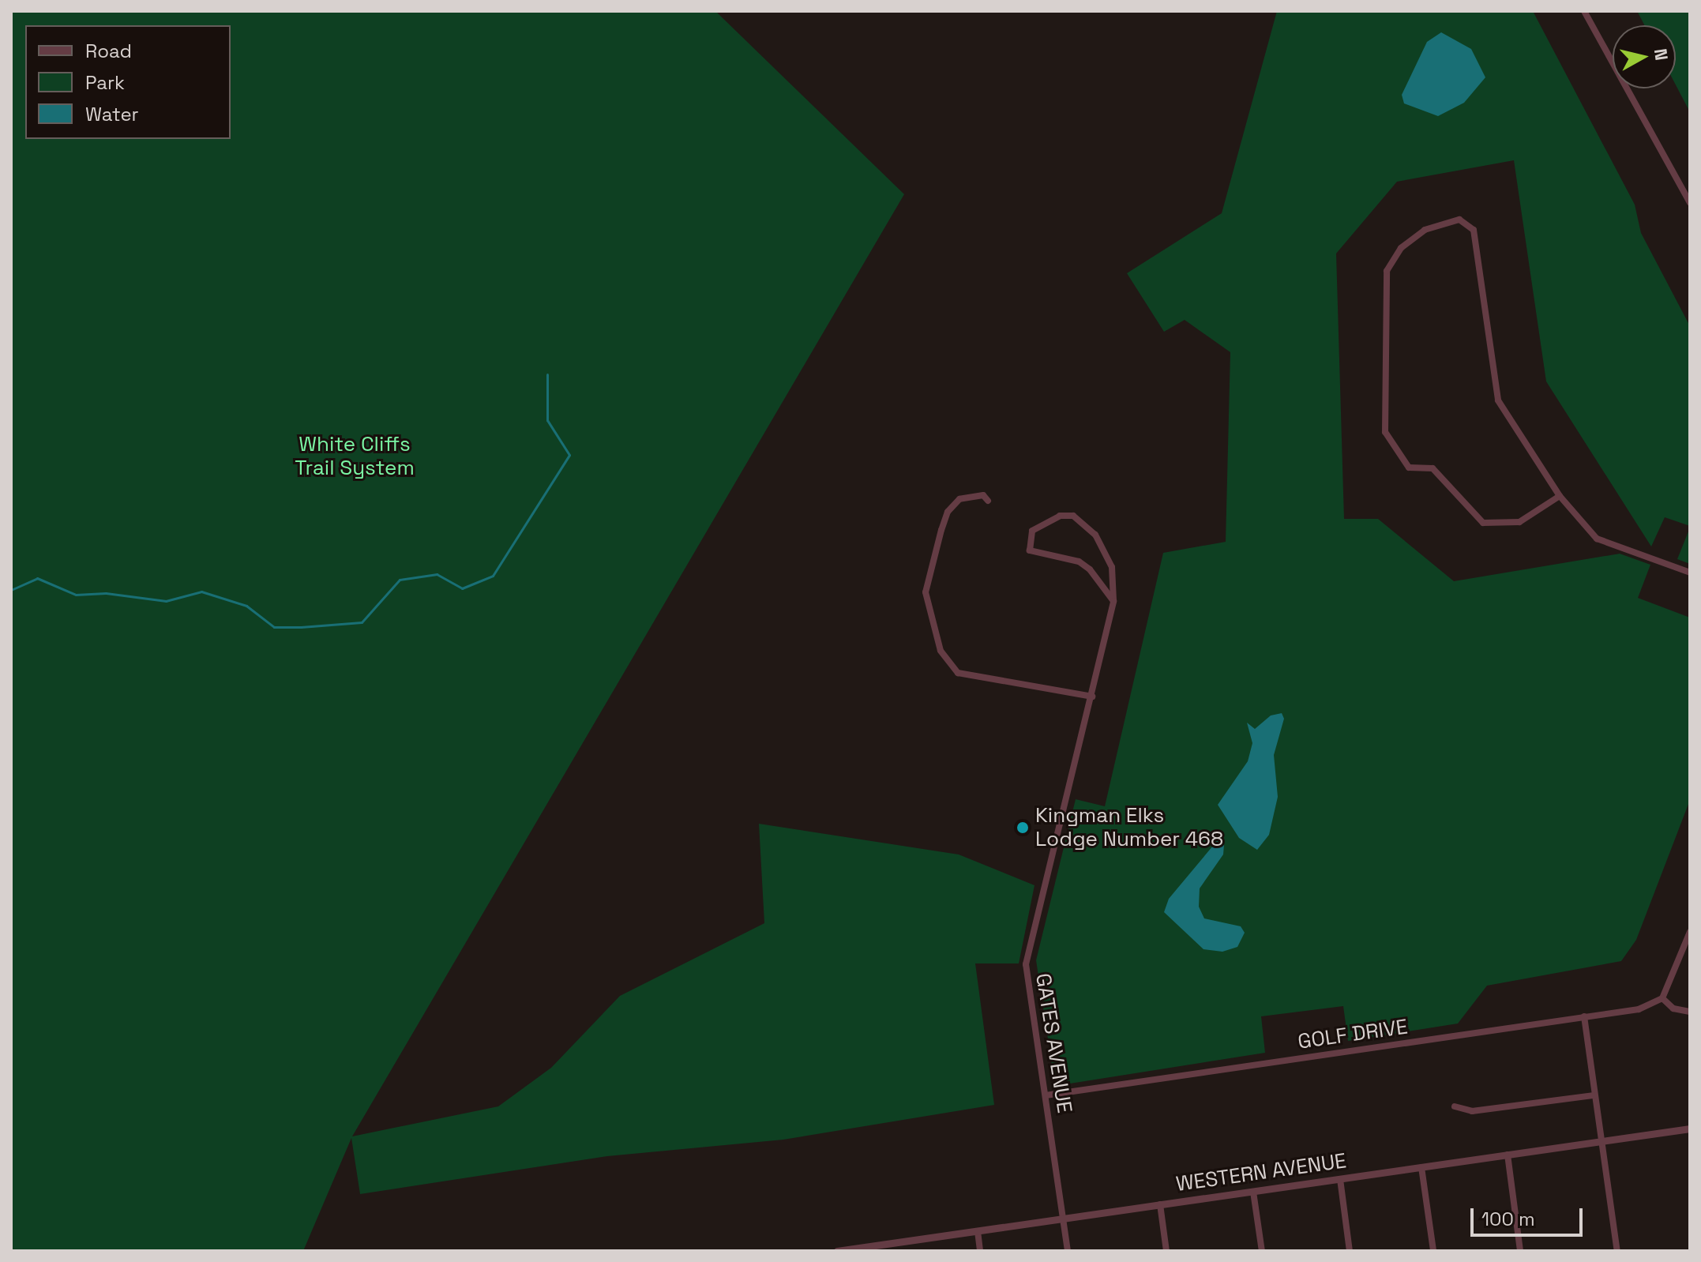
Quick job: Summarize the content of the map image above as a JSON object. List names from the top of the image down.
{
  "streets": {
    "street": ["GOLF DRIVE", "GATES AVENUE", "WESTERN AVENUE"]
  },
  "crossings": [
    ["GOLF DRIVE", "GATES AVENUE"],
    ["GATES AVENUE", "WESTERN AVENUE"]
  ],
  "parks": ["White Cliffs Trail System"],
  "places": ["Kingman Elks Lodge Number 468"],
  "legend": ["Road", "Park", "Water"],
  "scale_bar": "100 m",
  "north": "right"
}
